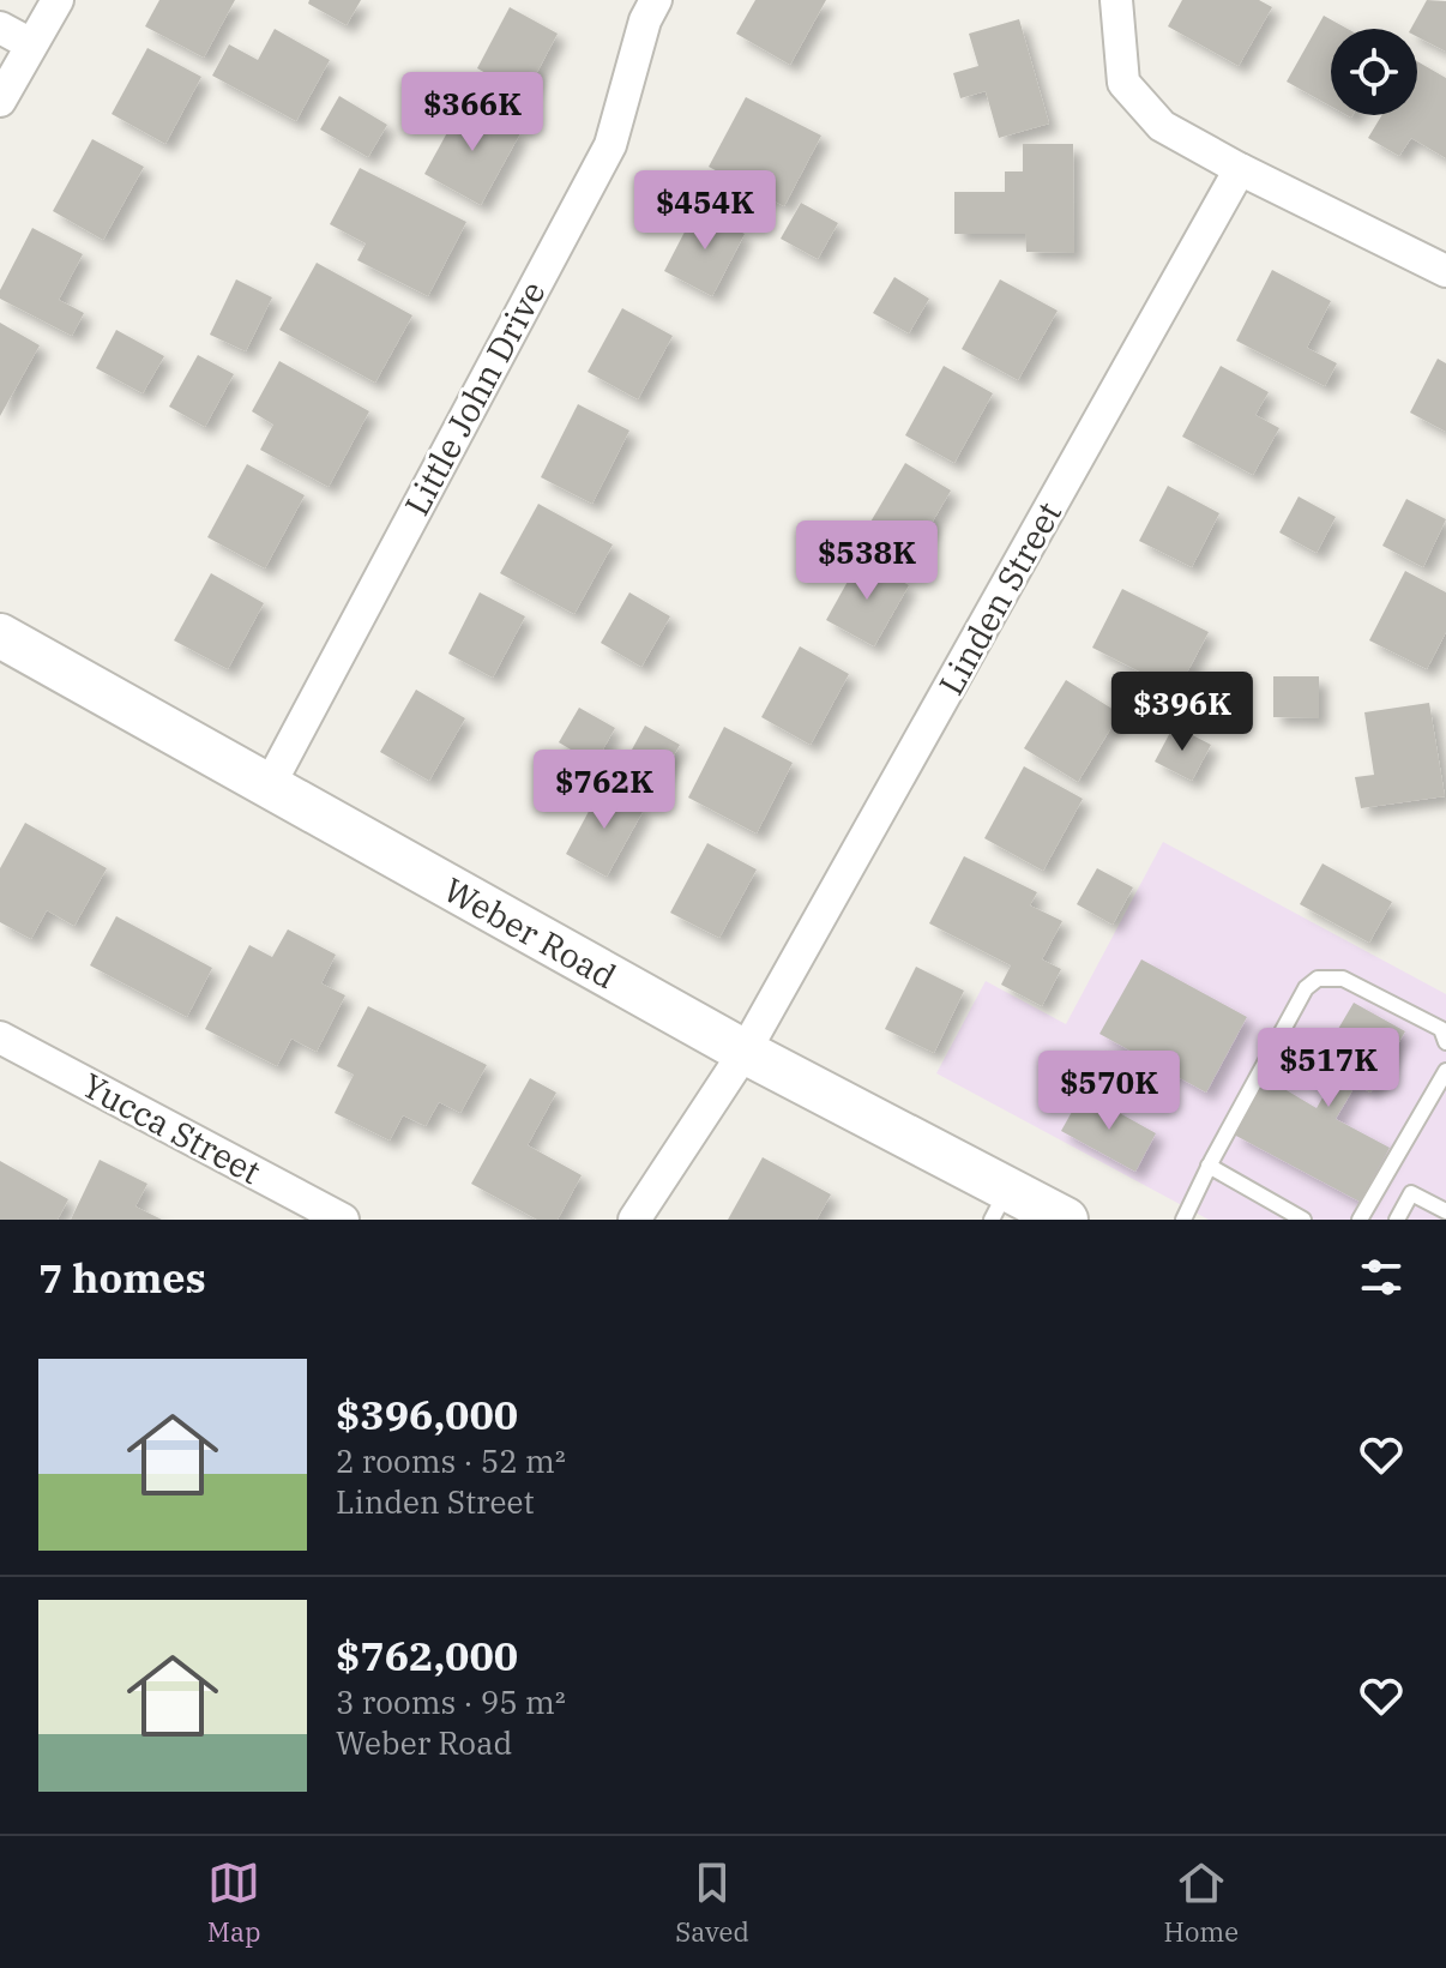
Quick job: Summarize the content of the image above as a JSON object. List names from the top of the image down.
{
  "streets": {
    "main road": ["Weber Road"],
    "street": ["Little John Drive", "Linden Street", "Yucca Street"]
  },
  "crossings": [
    ["Little John Drive", "Weber Road"],
    ["Linden Street", "Weber Road"]
  ],
  "page": {
    "price": [
      "$366K",
      "$454K",
      "$538K",
      "$396K",
      "$762K",
      "$517K",
      "$570K"
    ],
    "heading": "7 homes",
    "list": [
      {
        "name": "$396,000",
        "note": "2 rooms · 52 m² · Linden Street"
      },
      {
        "name": "$762,000",
        "note": "3 rooms · 95 m² · Weber Road"
      }
    ],
    "tabs": ["Map", "Saved", "Home"]
  }
}
